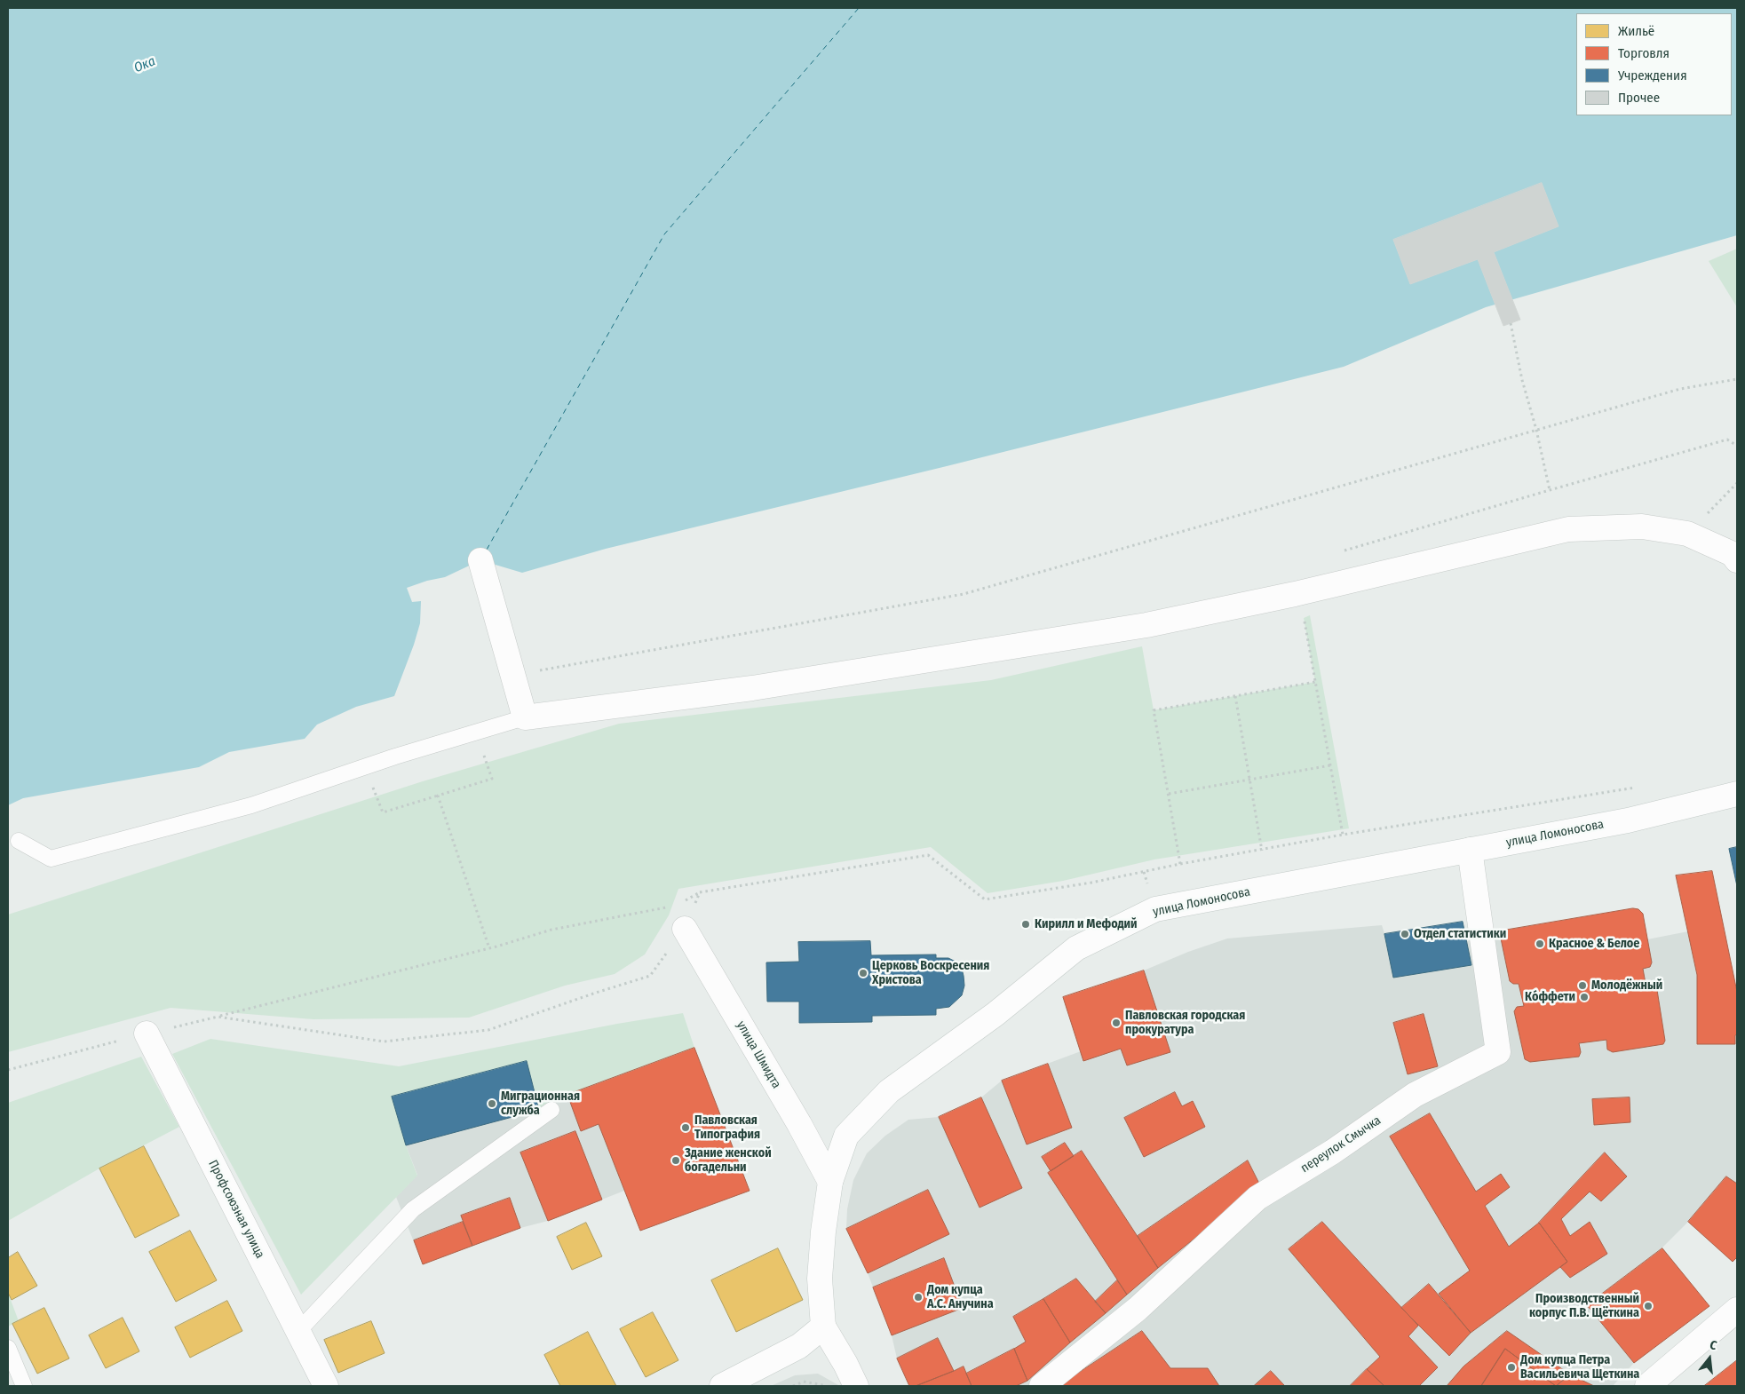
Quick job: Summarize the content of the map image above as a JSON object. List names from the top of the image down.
{
  "streets": {
    "street": [
      "улица Ломоносова",
      "улица Шмидта",
      "переулок Смычка",
      "Профсоюзная улица"
    ]
  },
  "crossings": [
    ["улица Ломоносова", "улица Шмидта"],
    ["улица Ломоносова", "переулок Смычка"]
  ],
  "water": ["Ока"],
  "places": [
    "Кирилл и Мефодий",
    "Отдел статистики",
    "Красное & Белое",
    "Церковь Воскресения Христова",
    "Молодёжный",
    "Кóффети",
    "Павловская городская прокуратура",
    "Миграционная служба",
    "Павловская Типография",
    "Здание женской богадельни",
    "Дом купца А.С. Анучина",
    "Производственный корпус П.В. Щёткина",
    "Дом купца Петра Васильевича Щеткина"
  ],
  "legend": [
    "Жильё",
    "Торговля",
    "Учреждения",
    "Прочее"
  ],
  "north": "top"
}
